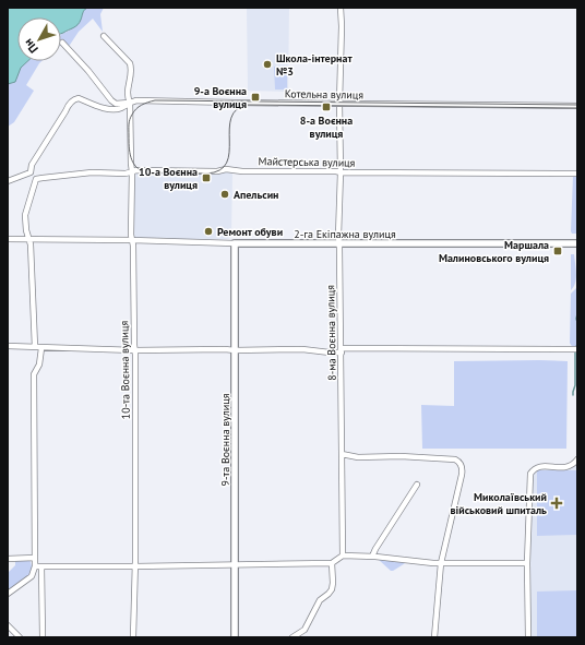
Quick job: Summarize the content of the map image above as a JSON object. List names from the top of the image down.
{
  "streets": {
    "street": [
      "Котельна вулиця",
      "Майстерська вулиця",
      "2-га Екіпажна вулиця",
      "8-ма Воєнна вулиця",
      "10-та Воєнна вулиця",
      "9-та Воєнна вулиця"
    ]
  },
  "crossings": [
    ["Котельна вулиця", "8-ма Воєнна вулиця"],
    ["Котельна вулиця", "10-та Воєнна вулиця"],
    ["Майстерська вулиця", "8-ма Воєнна вулиця"],
    ["Майстерська вулиця", "10-та Воєнна вулиця"],
    ["2-га Екіпажна вулиця", "8-ма Воєнна вулиця"],
    ["2-га Екіпажна вулиця", "10-та Воєнна вулиця"],
    ["2-га Екіпажна вулиця", "9-та Воєнна вулиця"]
  ],
  "places": {
    "other": ["Школа-інтернат №3", "Апельсин", "Ремонт обуви"],
    "transit": [
      "9-а Воєнна вулиця",
      "8-а Воєнна вулиця",
      "10-а Воєнна вулиця",
      "Маршала Малиновського вулиця"
    ],
    "health": ["Миколаївський військовий шпиталь"]
  },
  "north": "bottom left"
}
